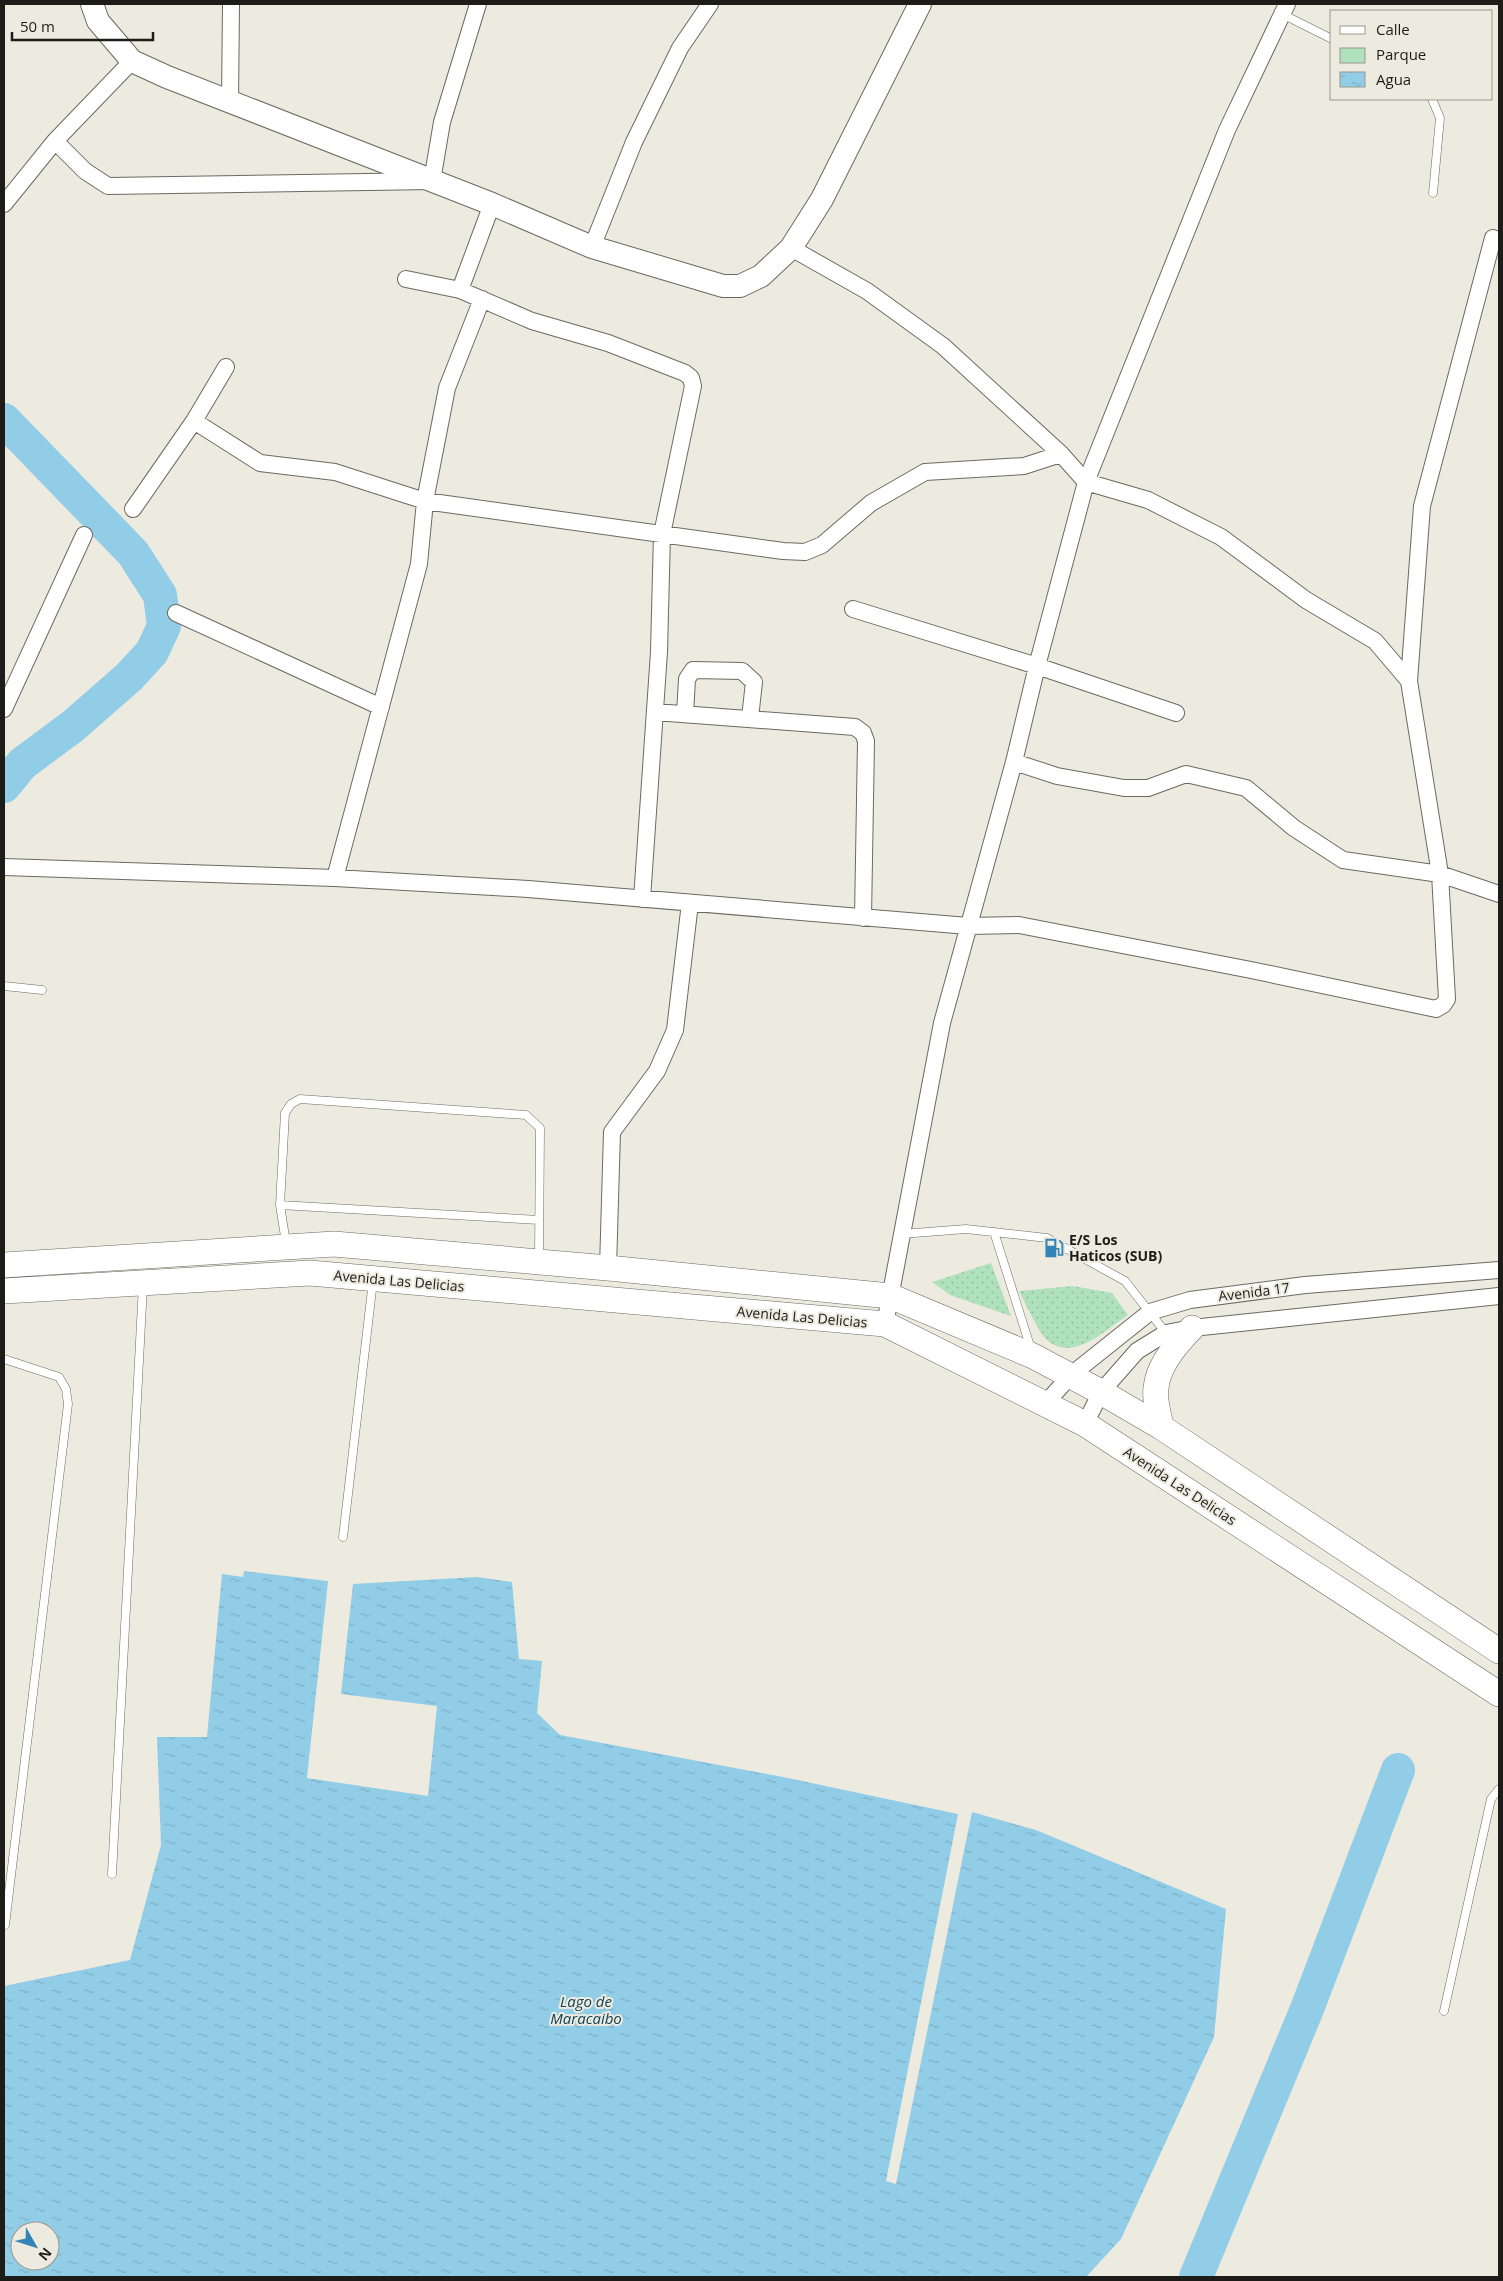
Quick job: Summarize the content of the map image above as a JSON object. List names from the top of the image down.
{
  "streets": {
    "main road": ["Avenida Las Delicias"],
    "street": ["Avenida 17"]
  },
  "crossings": [
    ["Avenida Las Delicias", "Avenida 17"]
  ],
  "water": ["Lago de Maracaibo"],
  "places": {
    "fuel station": ["E/S Los Haticos (SUB)"]
  },
  "legend": ["Calle", "Parque", "Agua"],
  "scale_bar": "50 m",
  "north": "bottom right"
}
